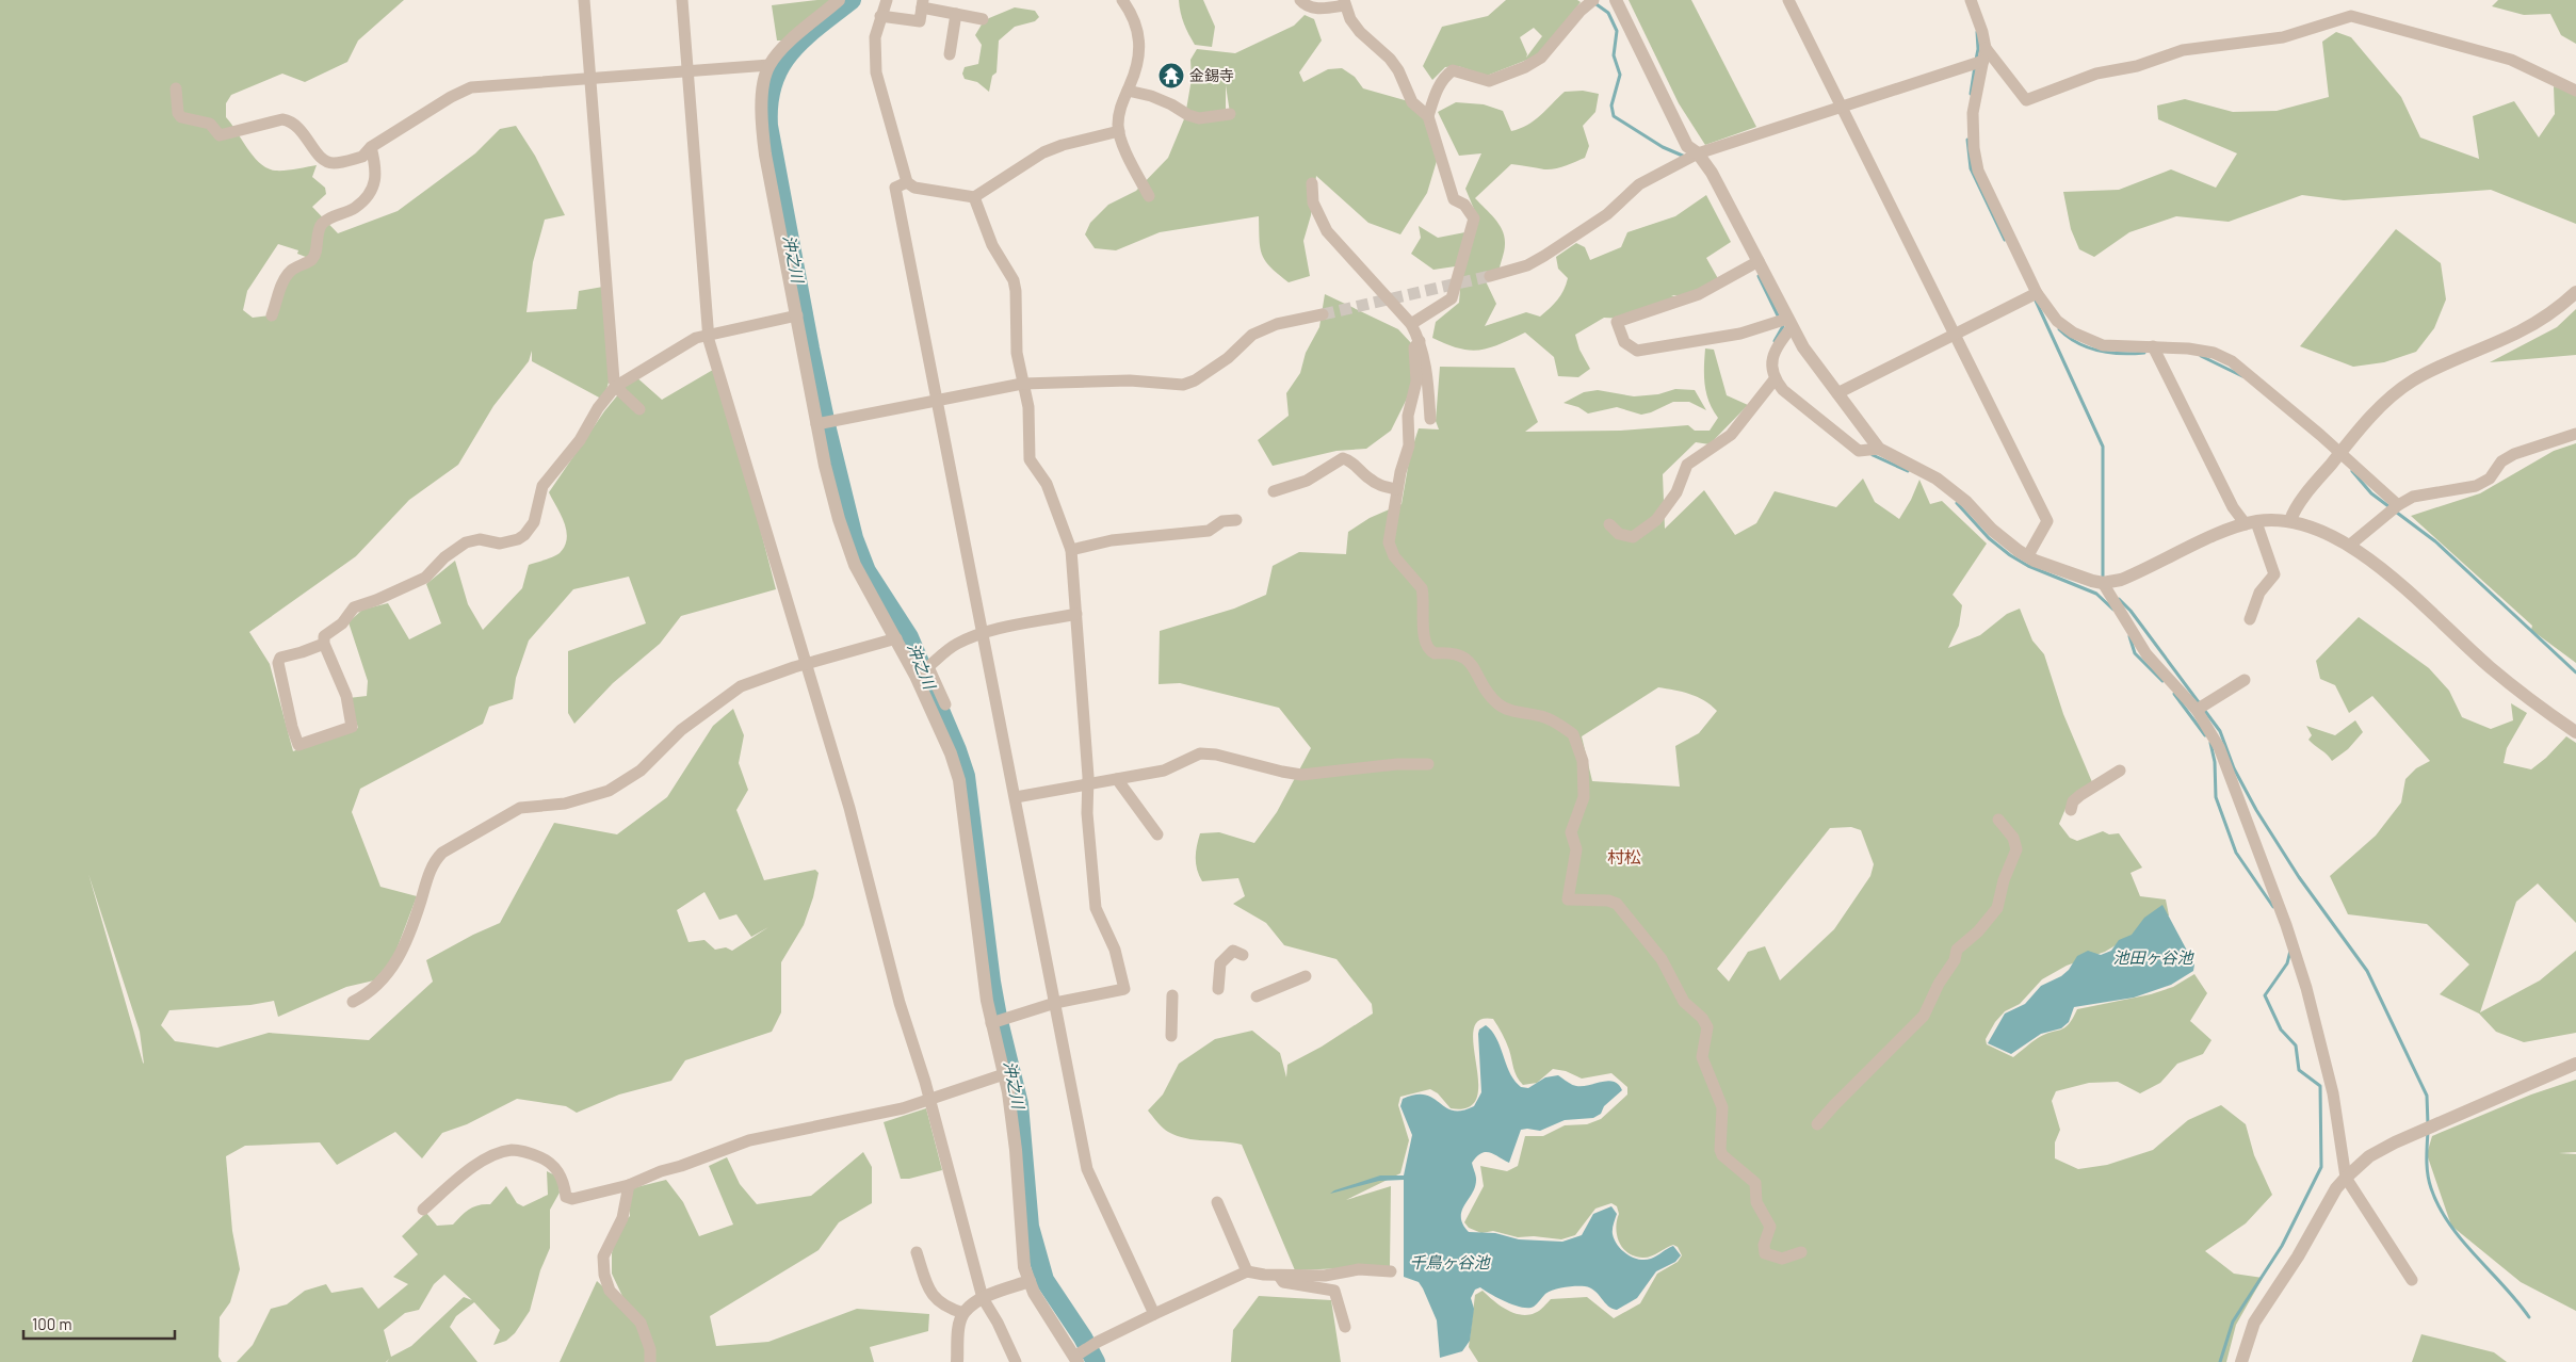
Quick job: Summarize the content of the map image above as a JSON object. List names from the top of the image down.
{
  "districts": ["村松"],
  "water": ["沖之川", "池田ヶ谷池", "千鳥ヶ谷池"],
  "places": {
    "temple": ["金錫寺"]
  },
  "scale_bar": "100 m"
}
